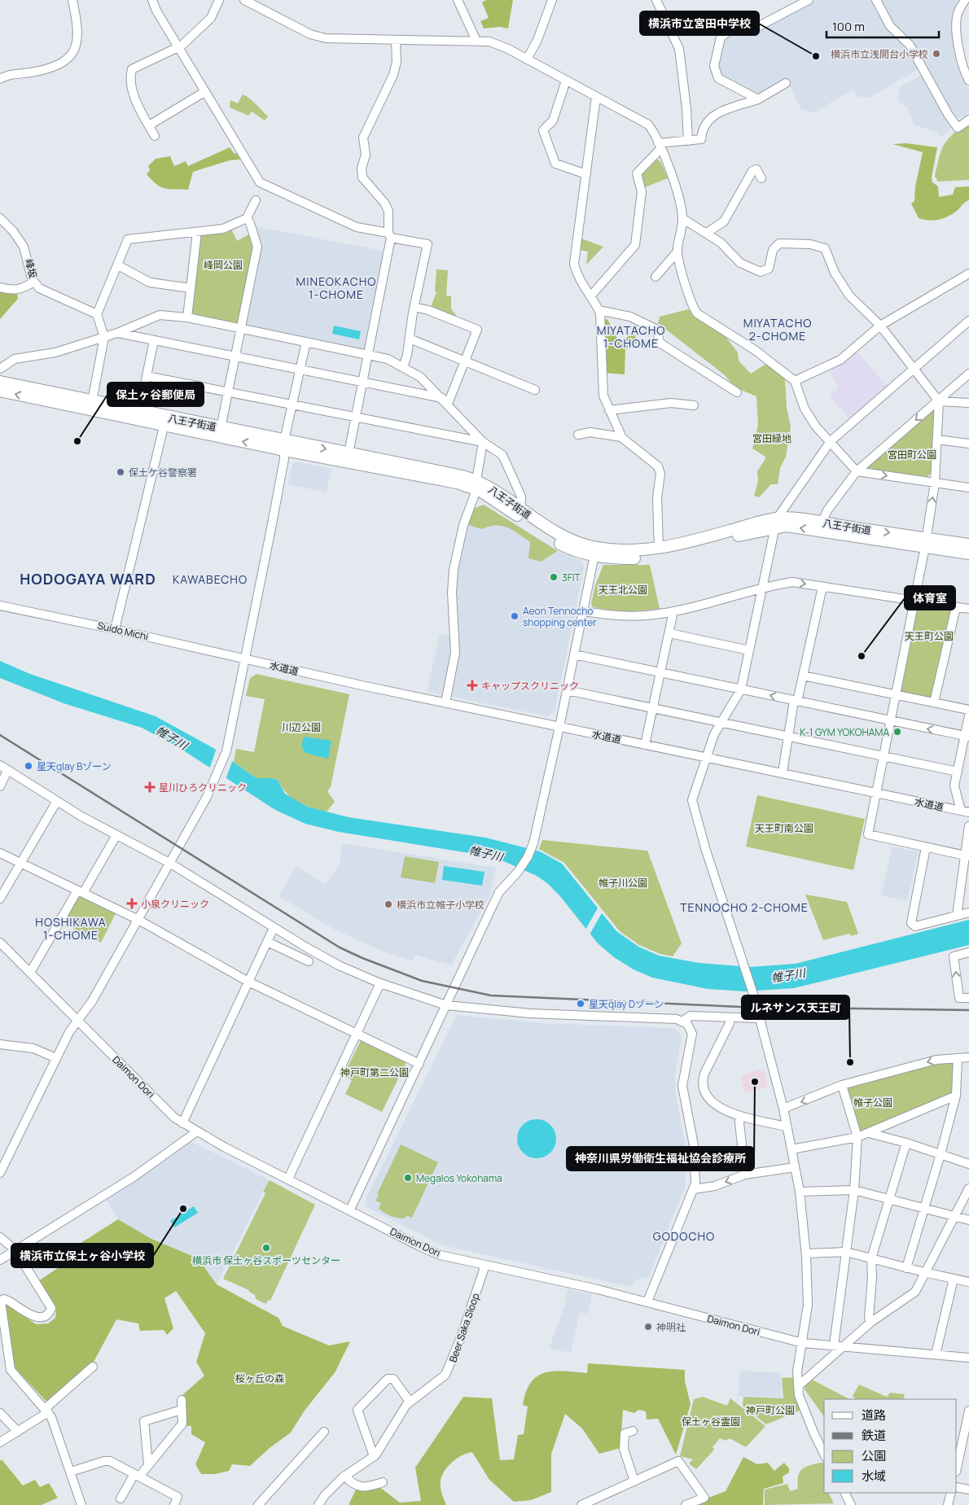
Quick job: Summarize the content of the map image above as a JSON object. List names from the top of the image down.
{
  "streets": {
    "highway": ["八王子街道"],
    "street": [
      "峰坂",
      "Suido Michi",
      "水道道",
      "Daimon Dori",
      "Beer Saka Sloop"
    ]
  },
  "crossings": [
    ["Suido Michi", "水道道"],
    ["Daimon Dori", "Beer Saka Sloop"]
  ],
  "districts": [
    "MINEOKACHO 1-CHOME",
    "MIYATACHO 2-CHOME",
    "MIYATACHO 1-CHOME",
    "HODOGAYA WARD",
    "KAWABECHO",
    "TENNOCHO 2-CHOME",
    "HOSHIKAWA 1-CHOME",
    "GODOCHO"
  ],
  "water": ["帷子川"],
  "parks": [
    "峰岡公園",
    "宮田緑地",
    "宮田町公園",
    "天王北公園",
    "天王町公園",
    "川辺公園",
    "天王町南公園",
    "帷子川公園",
    "神戸町第二公園",
    "帷子公園",
    "桜ヶ丘の森",
    "神戸町公園",
    "保土ヶ谷霊園"
  ],
  "places": {
    "other": [
      "横浜市立浅間台小学校",
      "横浜市立宮田中学校",
      "保土ヶ谷郵便局",
      "保土ケ谷警察署",
      "3FIT",
      "Aeon Tennocho shopping center",
      "体育室",
      "K-1 GYM YOKOHAMA",
      "星天qlay Bゾーン",
      "横浜市立帷子小学校",
      "星天qlay Dゾーン",
      "ルネサンス天王町",
      "神奈川県労働衛生福祉協会診療所",
      "Megalos Yokohama",
      "横浜市立保土ヶ谷小学校",
      "横浜市 保土ヶ谷スポーツセンター",
      "神明社"
    ],
    "health": ["キャップスクリニック", "星川ひろクリニック", "小泉クリニック"]
  },
  "legend": [
    "道路",
    "鉄道",
    "公園",
    "水域"
  ],
  "scale_bar": "100 m"
}
